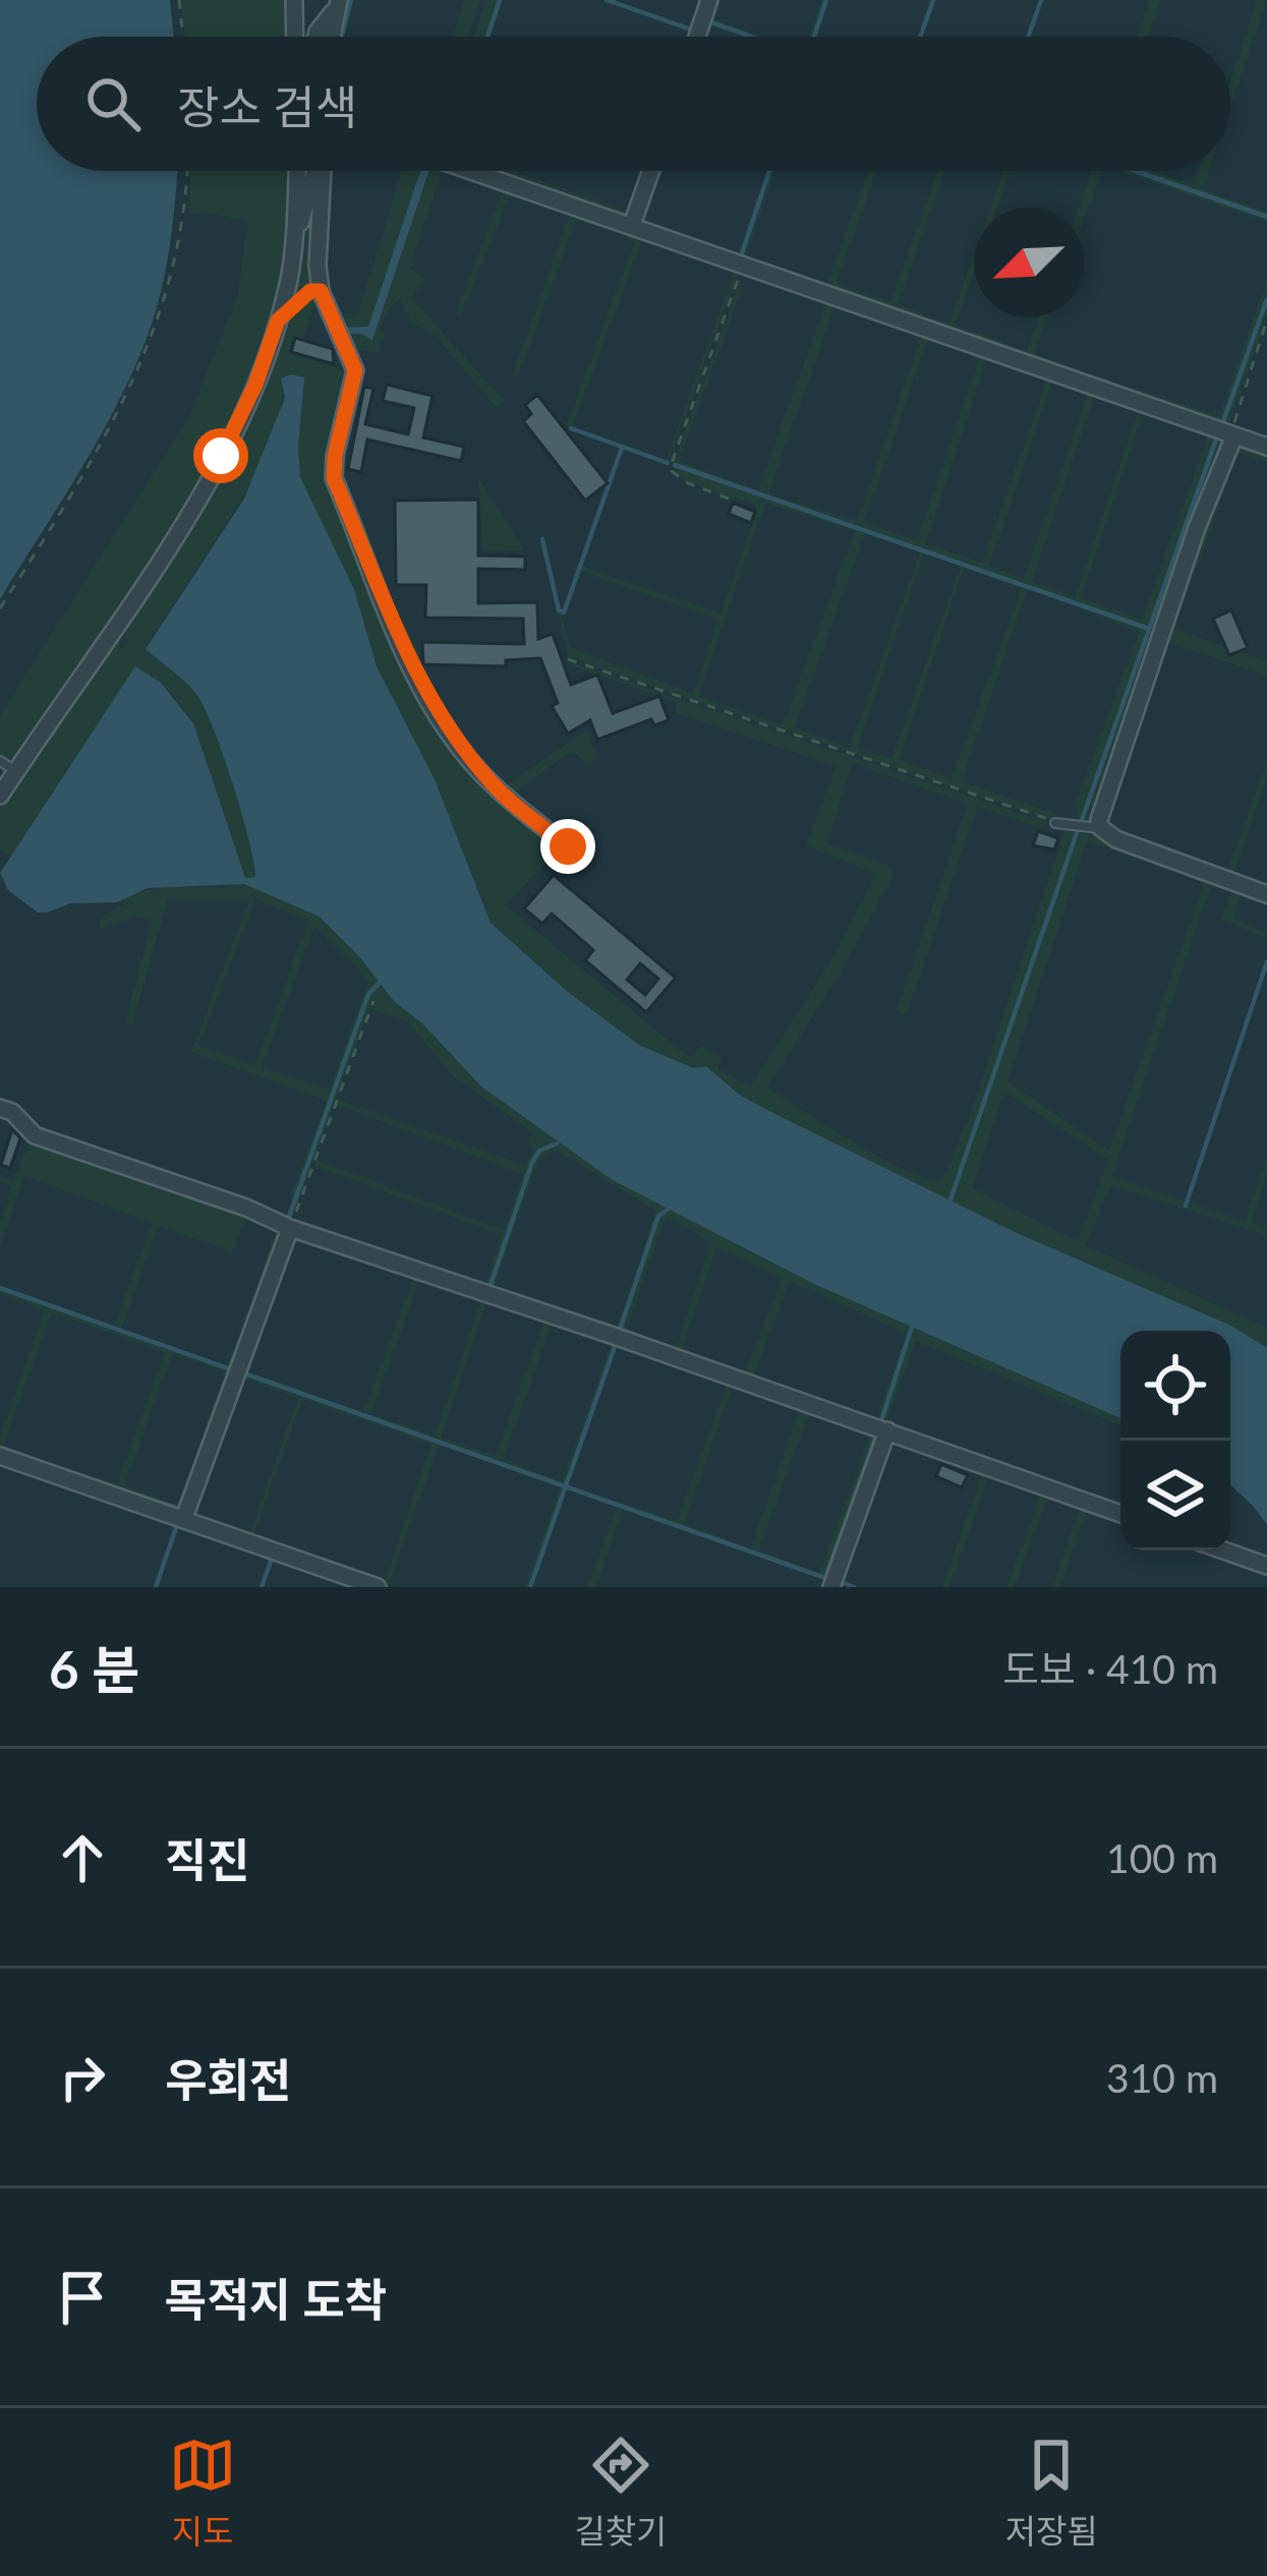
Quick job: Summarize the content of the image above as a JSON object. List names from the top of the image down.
{
  "north": "bottom left",
  "page": {
    "search": "장소 검색",
    "heading": ["6 분", "도보 · 410 m"],
    "list": [
      ["직진", "100 m"],
      ["우회전", "310 m"],
      "목적지 도착"
    ],
    "nav": ["지도", "길찾기", "저장됨"]
  }
}
